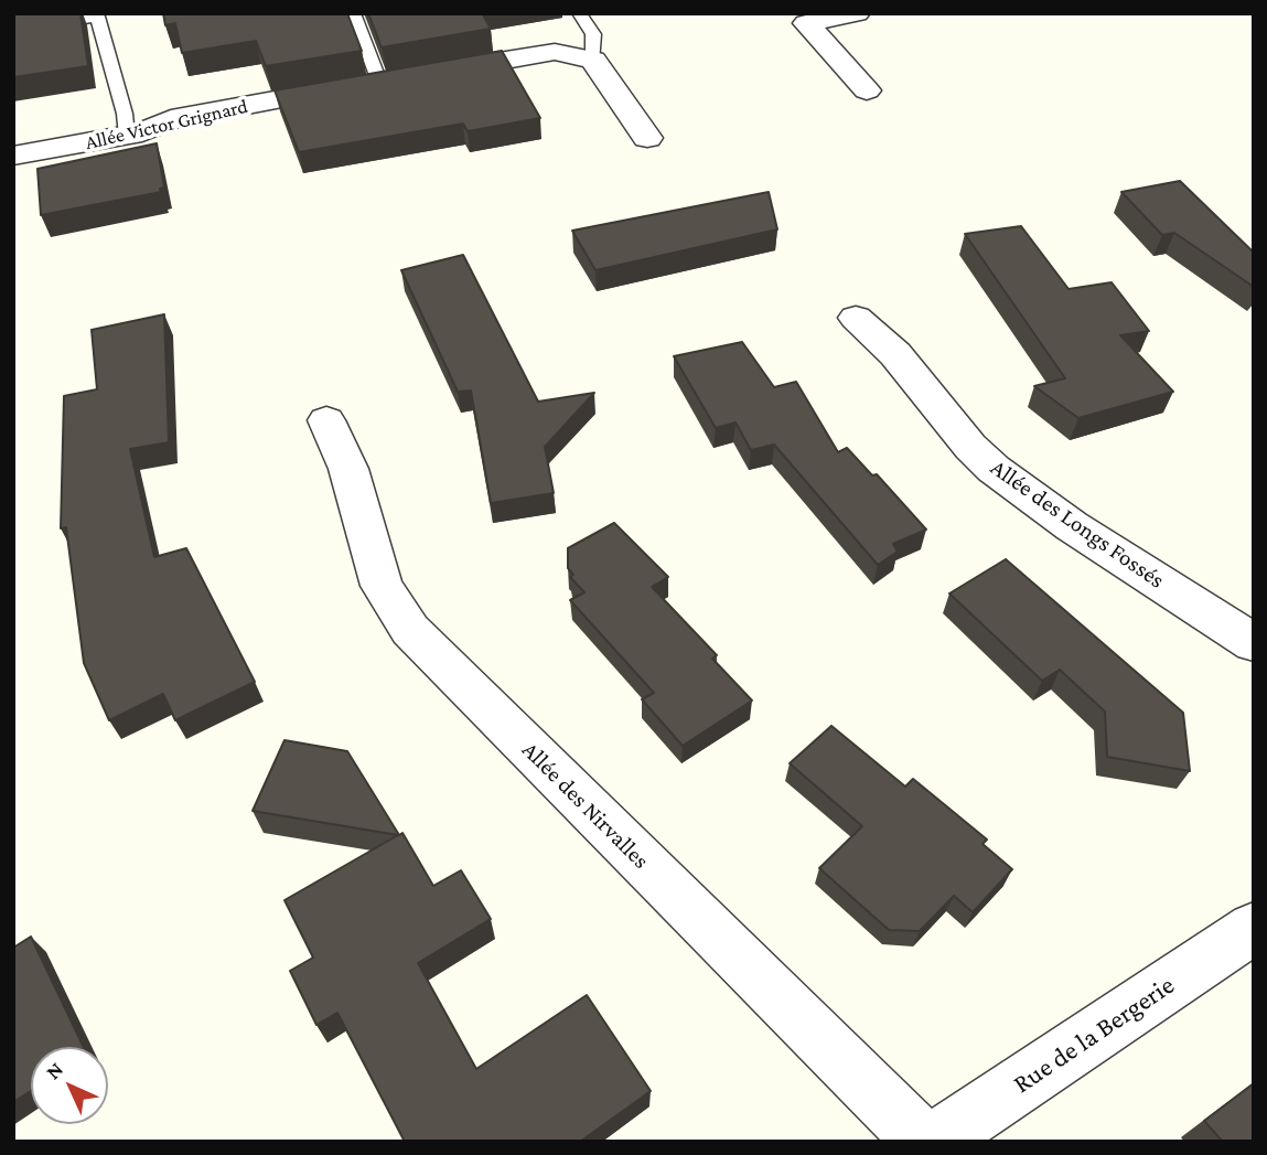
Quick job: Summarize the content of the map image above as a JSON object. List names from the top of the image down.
{
  "streets": {
    "street": [
      "Allée Victor Grignard",
      "Allée des Longs Fossés",
      "Allée des Nirvalles",
      "Rue de la Bergerie"
    ]
  },
  "north": "top left"
}
